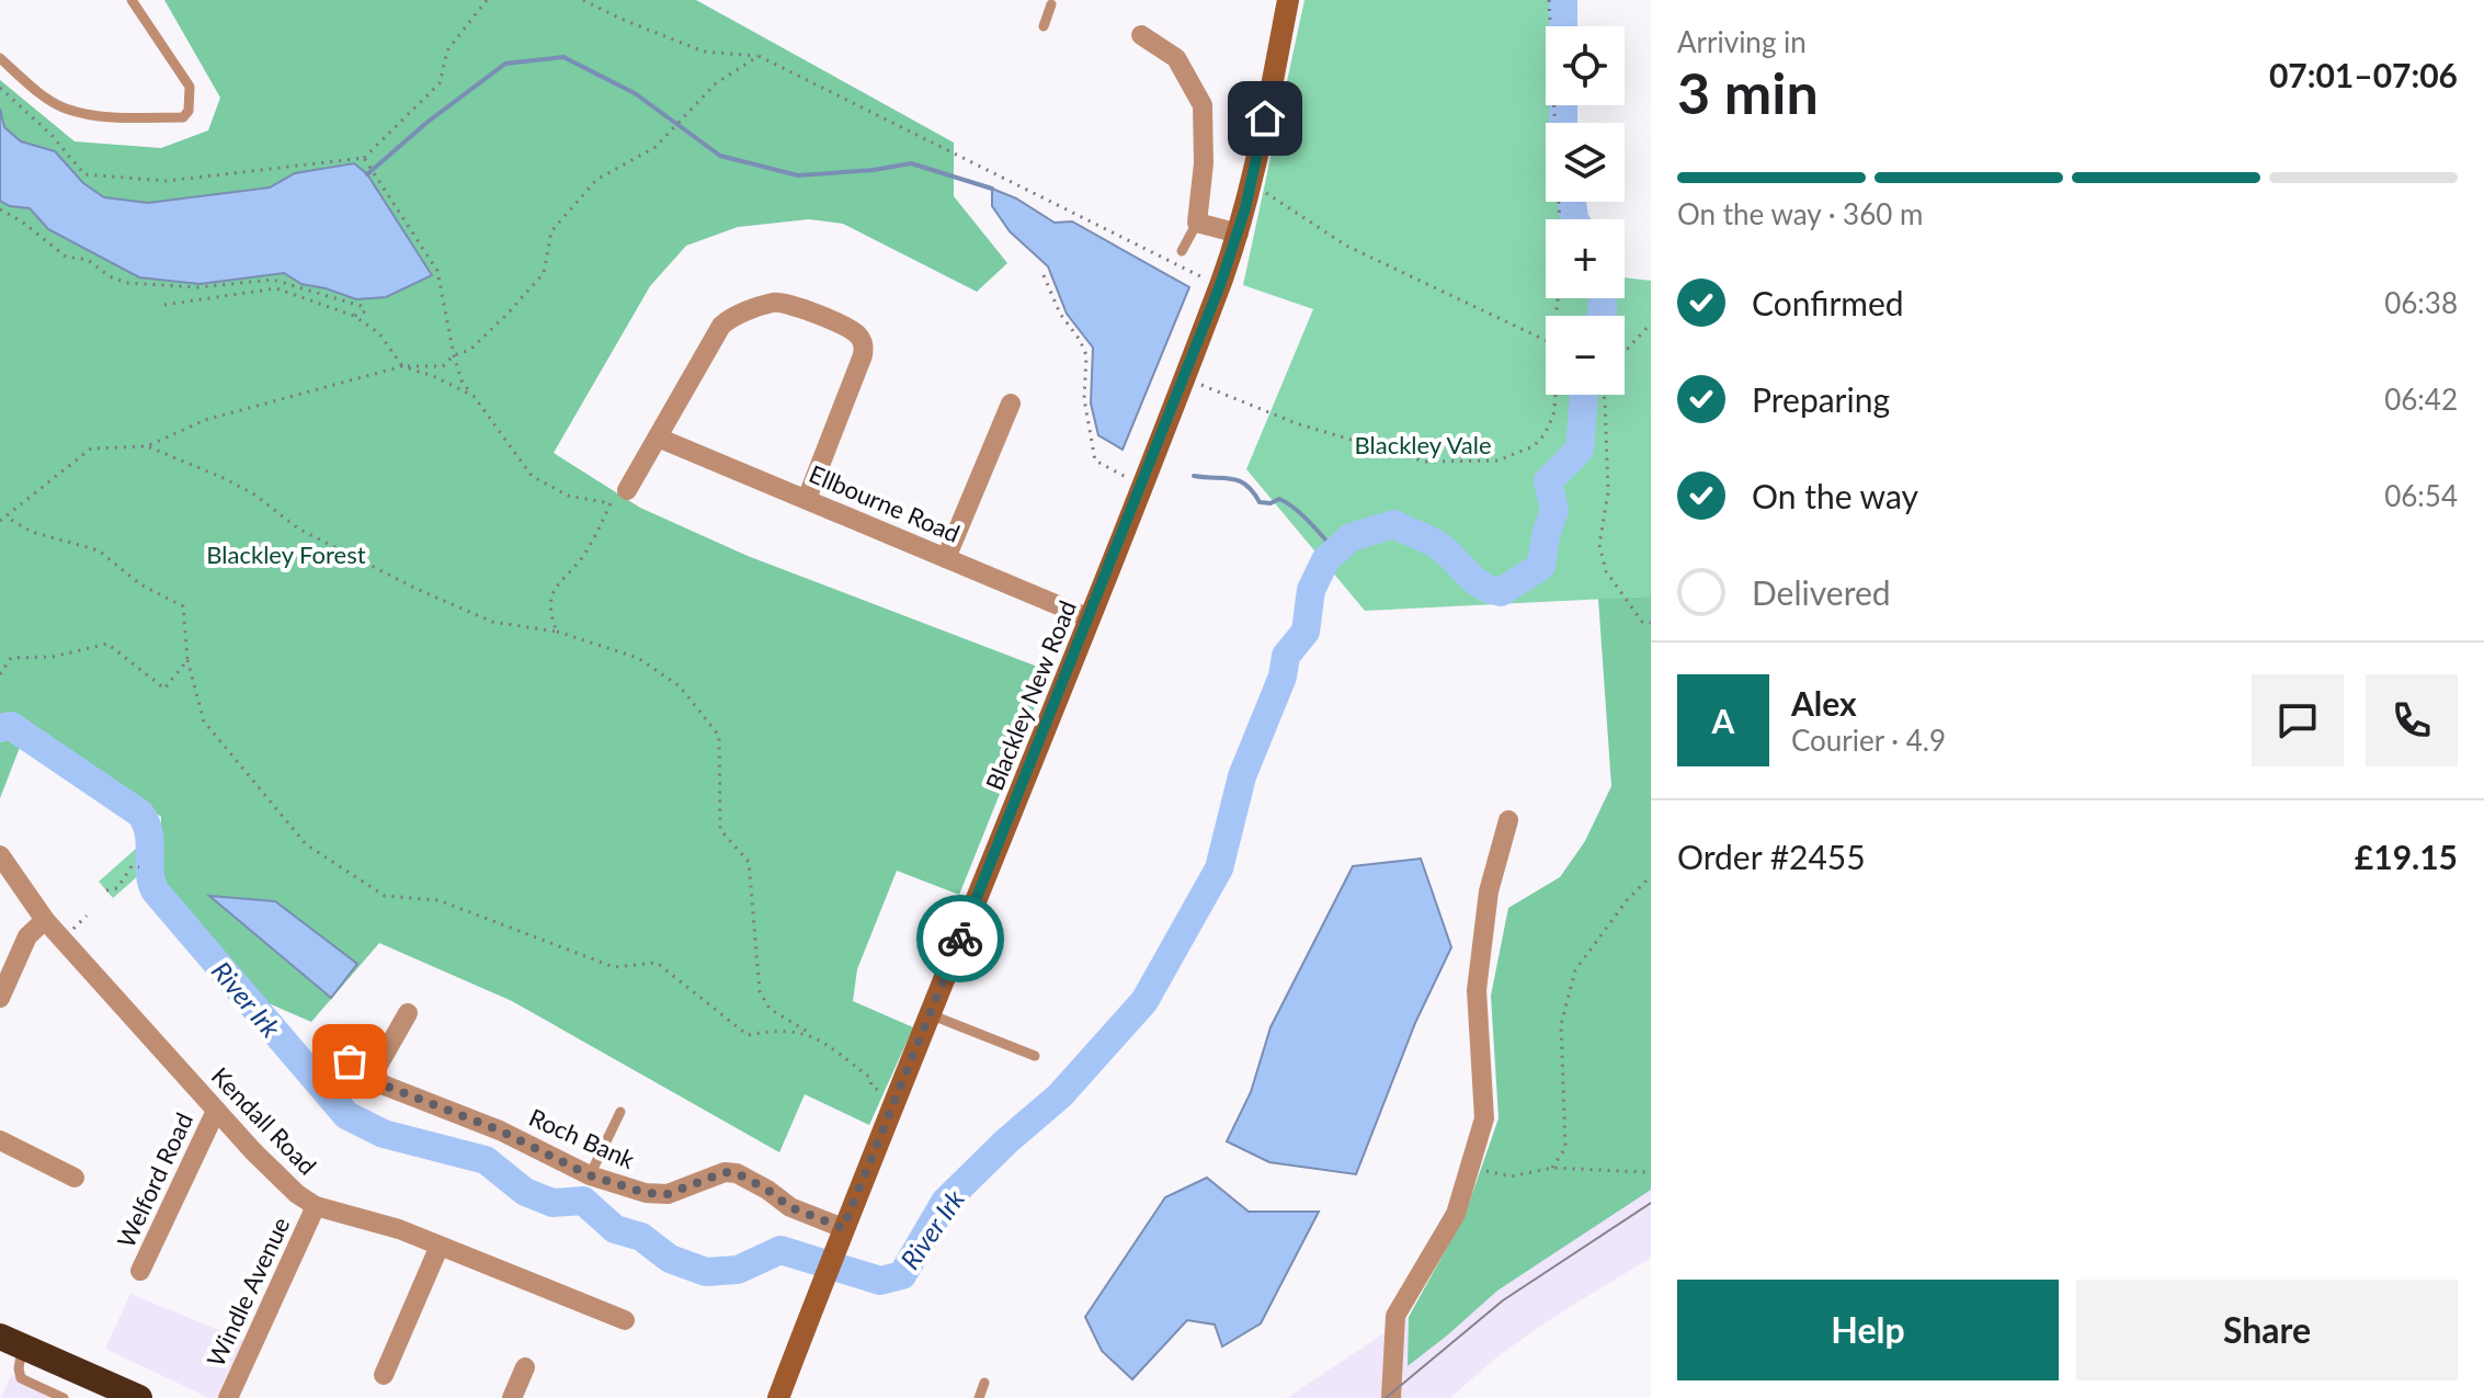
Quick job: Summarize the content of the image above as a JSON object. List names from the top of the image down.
{
  "streets": {
    "street": [
      "Ellbourne Road",
      "Blackley New Road",
      "Kendall Road",
      "Roch Bank",
      "Welford Road",
      "Windle Avenue"
    ]
  },
  "crossings": [
    ["Ellbourne Road", "Blackley New Road"],
    ["Blackley New Road", "Roch Bank"],
    ["Kendall Road", "Welford Road"],
    ["Kendall Road", "Windle Avenue"]
  ],
  "water": ["River Irk"],
  "parks": ["Blackley Vale", "Blackley Forest"],
  "page": {
    "heading": ["3 min", "Arriving in", "07:01–07:06"],
    "panel": [
      "Alex",
      "Courier · 4.9",
      "Order #2455",
      "£19.15"
    ],
    "map_buttons": ["+", "−"],
    "bar": "On the way · 360 m",
    "list": [
      ["Confirmed", "06:38"],
      ["Preparing", "06:42"],
      ["On the way", "06:54"],
      "Delivered"
    ],
    "round": "A",
    "buttons": ["Help", "Share"]
  }
}
